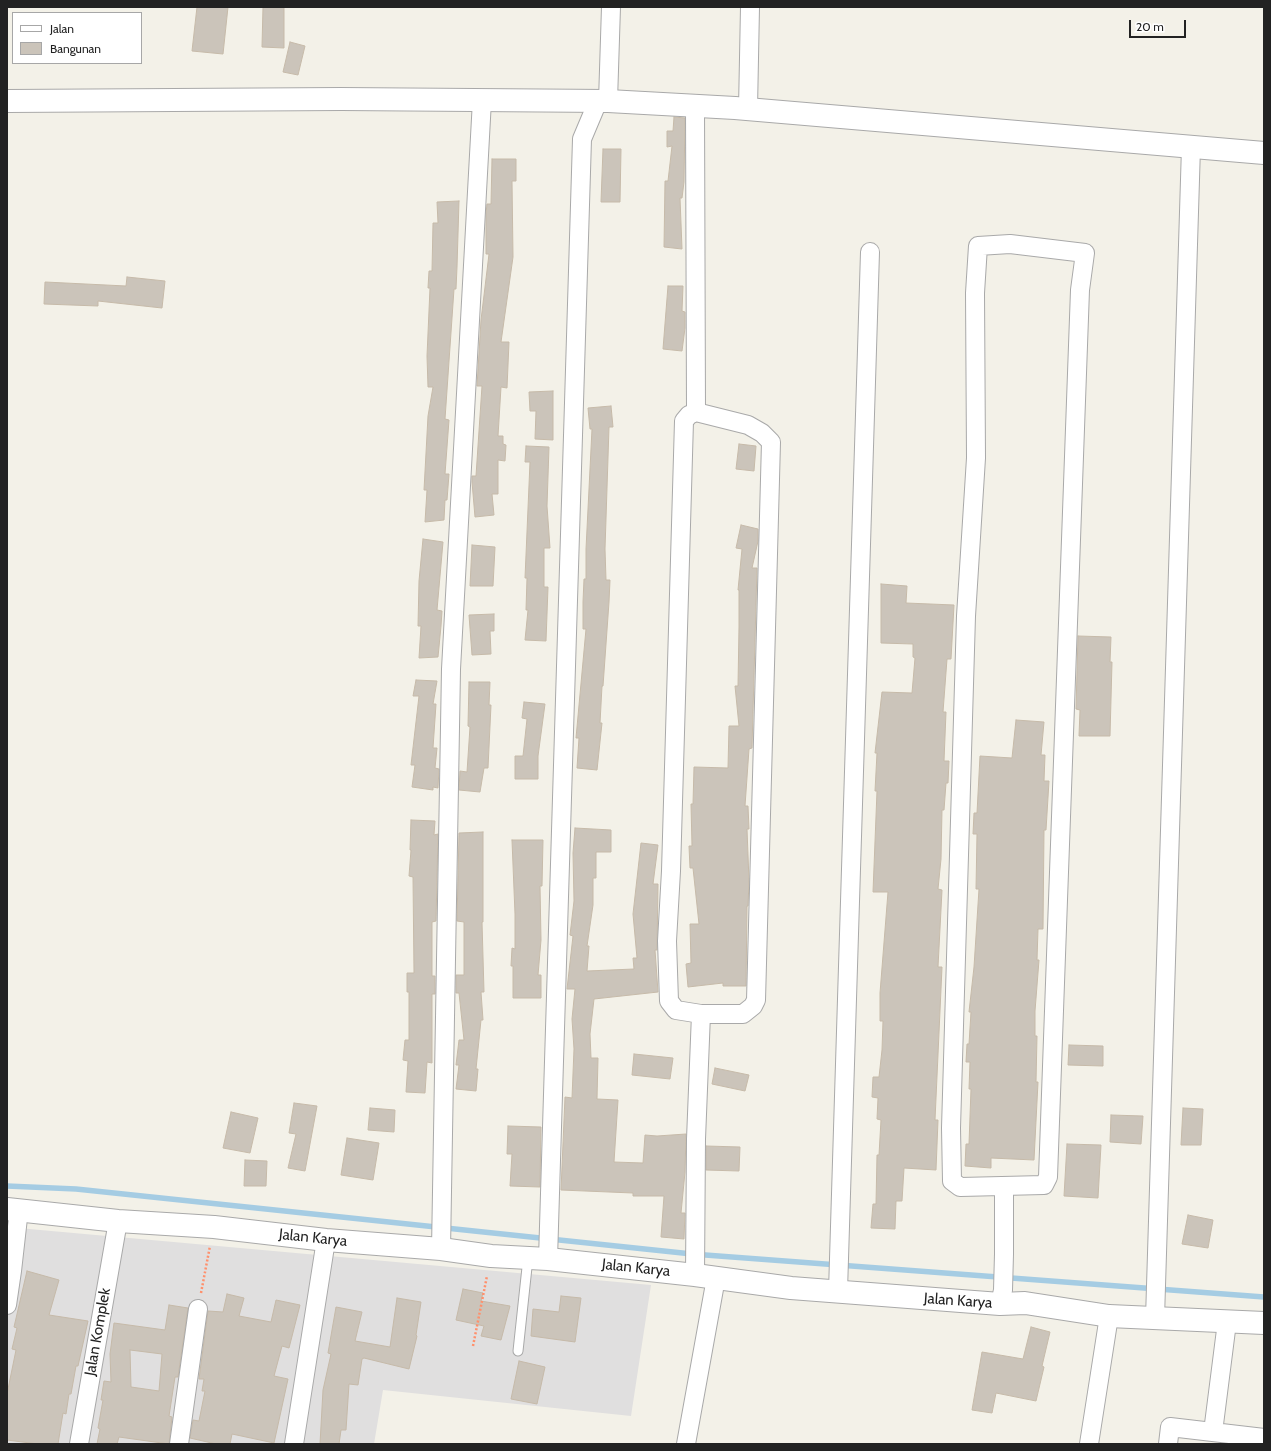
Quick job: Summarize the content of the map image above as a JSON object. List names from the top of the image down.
{
  "streets": {
    "street": ["Jalan Karya", "Jalan Komplek"]
  },
  "crossings": [
    ["Jalan Karya", "Jalan Komplek"]
  ],
  "legend": ["Jalan", "Bangunan"],
  "scale_bar": "20 m"
}
